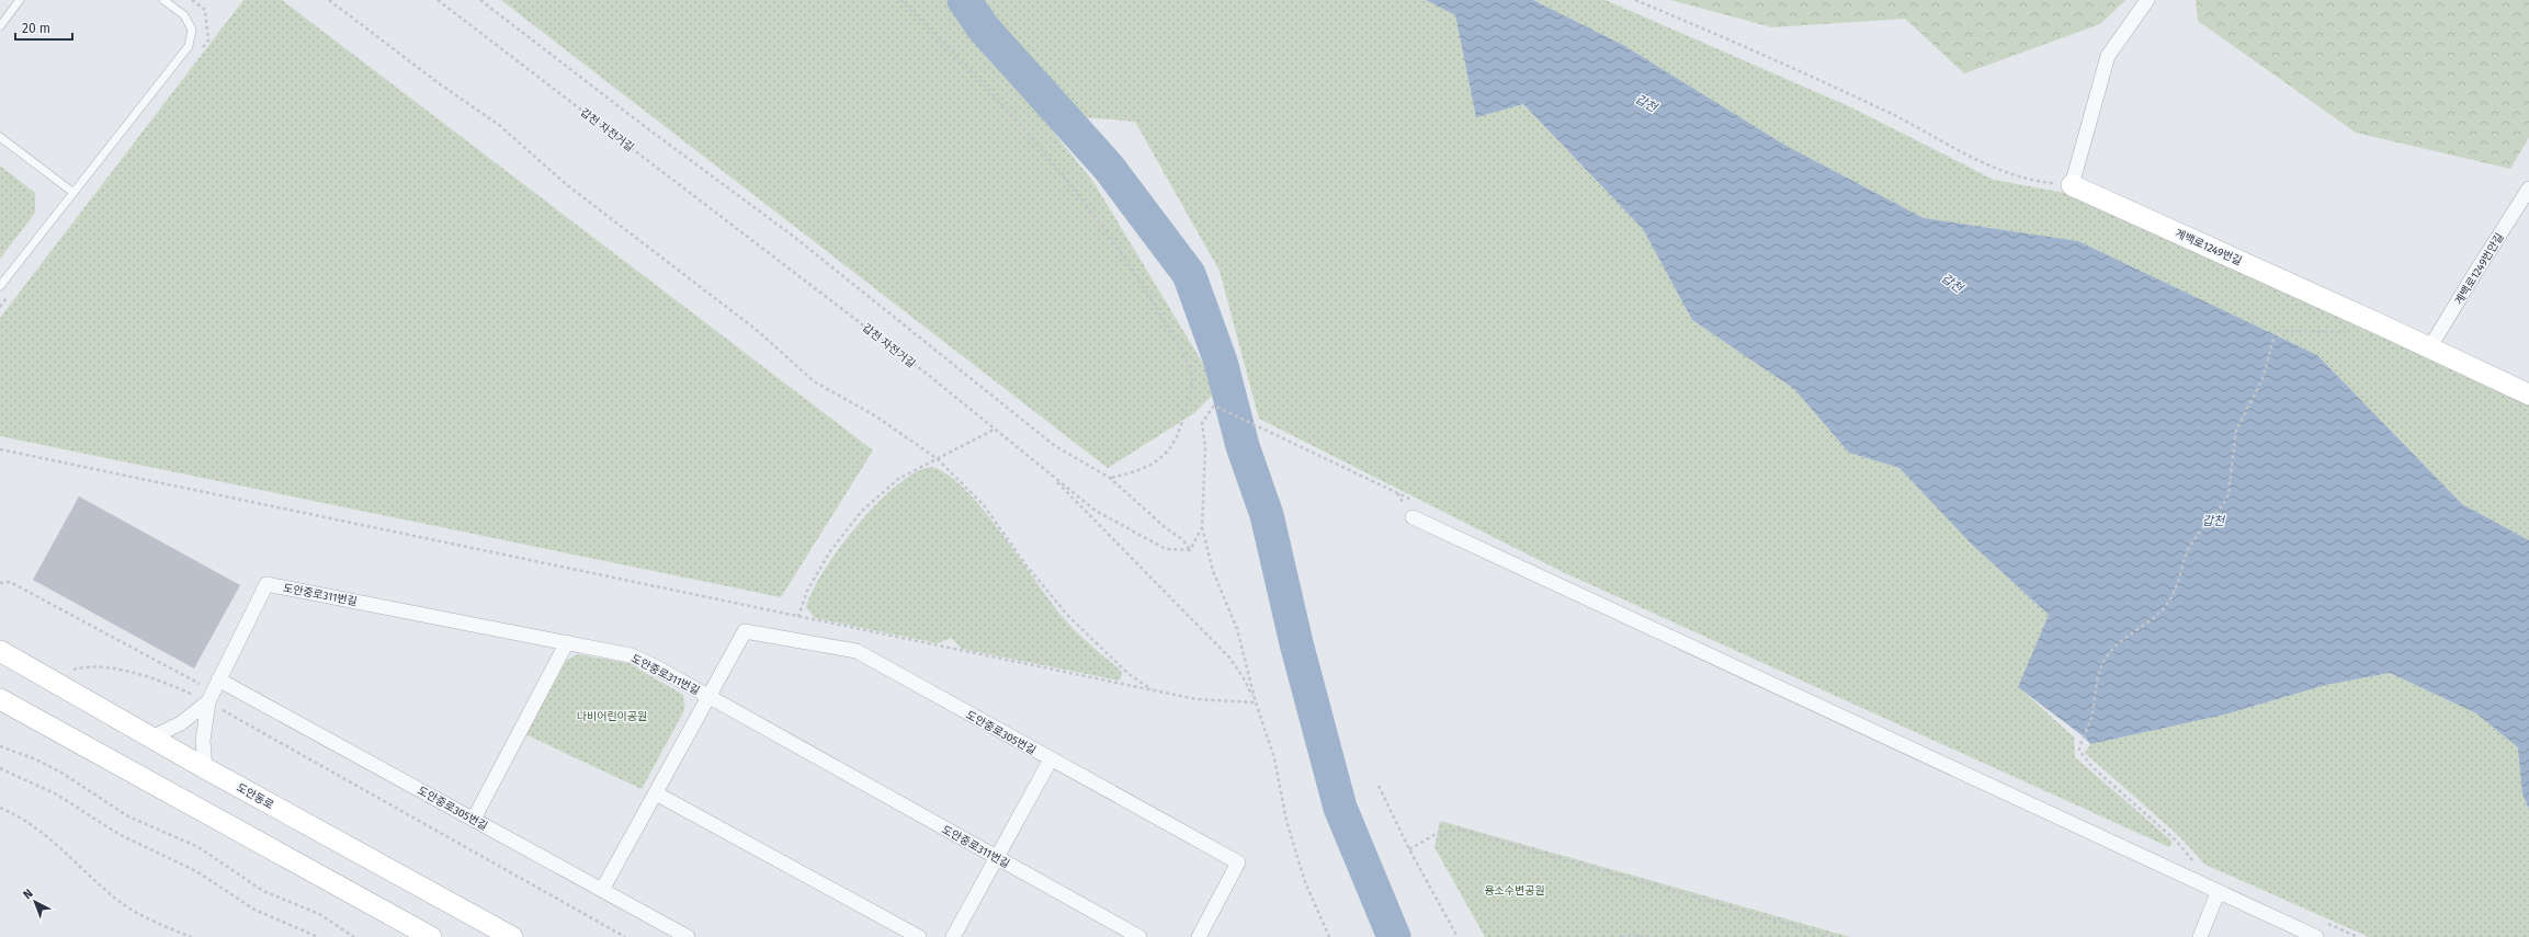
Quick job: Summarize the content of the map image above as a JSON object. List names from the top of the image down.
{
  "streets": {
    "main road": ["계백로1249번길", "도안동로"],
    "street": ["계백로1249번안길", "도안중로311번길", "도안중로305번길"],
    "path": ["갑천 자전거길"]
  },
  "crossings": [
    ["계백로1249번길", "계백로1249번안길"],
    ["도안중로311번길", "도안중로305번길"]
  ],
  "water": ["갑천"],
  "parks": ["나비어린이공원", "용소수변공원"],
  "scale_bar": "20 m",
  "north": "top left"
}
